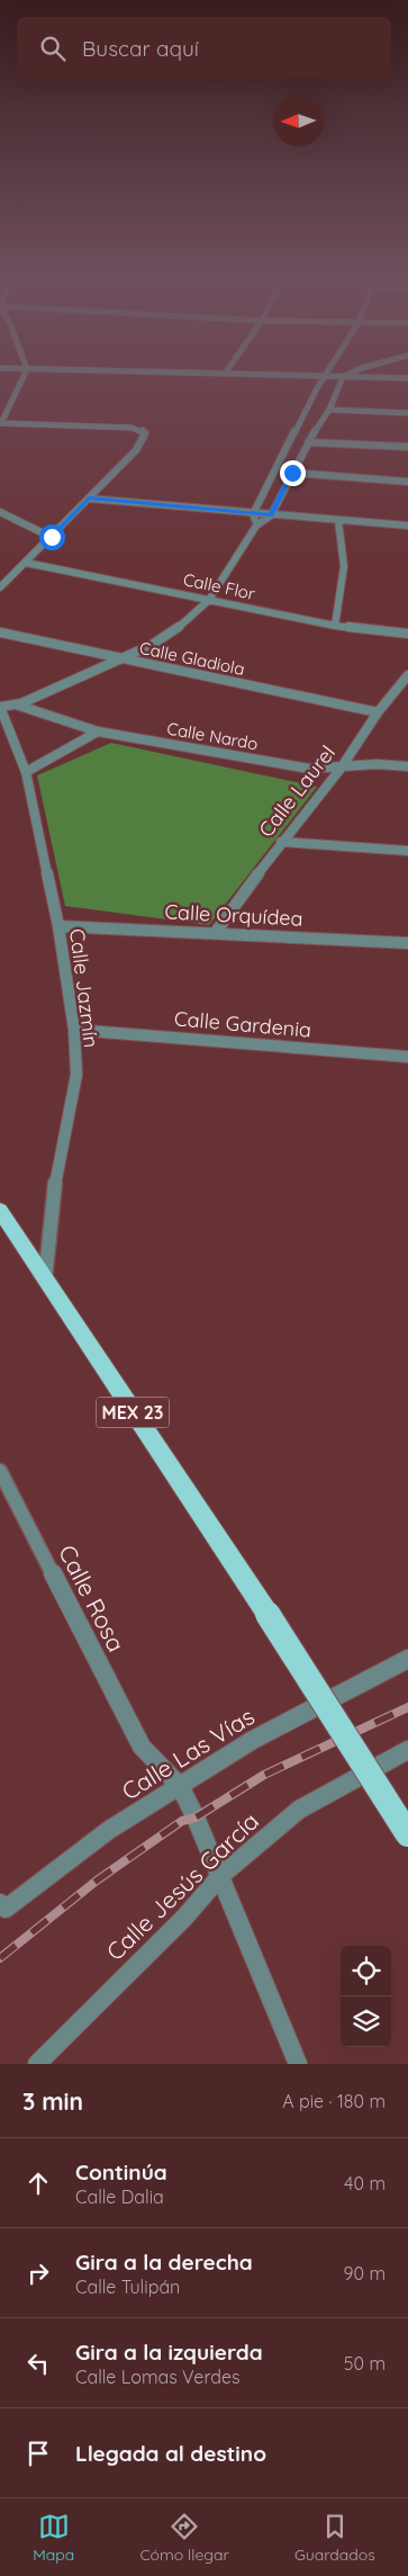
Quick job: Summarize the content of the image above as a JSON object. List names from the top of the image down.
{
  "streets": {
    "highway": ["MEX 23"],
    "street": [
      "Calle Flor",
      "Calle Gladiola",
      "Calle Nardo",
      "Calle Laurel",
      "Calle Orquídea",
      "Calle Jazmín",
      "Calle Gardenia",
      "Calle Rosa",
      "Calle Las Vías",
      "Calle Jesús García"
    ]
  },
  "crossings": [
    ["Calle Gladiola", "Calle Laurel"],
    ["Calle Nardo", "Calle Laurel"],
    ["Calle Laurel", "Calle Orquídea"],
    ["Calle Orquídea", "Calle Jazmín"],
    ["Calle Jazmín", "Calle Gardenia"],
    ["Calle Jazmín", "MEX 23"],
    ["Calle Rosa", "Calle Las Vías"],
    ["Calle Rosa", "Calle Jesús García"]
  ],
  "north": "left",
  "page": {
    "search": "Buscar aquí",
    "heading": ["3 min", "A pie · 180 m"],
    "list": [
      ["Continúa", "Calle Dalia", "40 m"],
      ["Gira a la derecha", "Calle Tulipán", "90 m"],
      ["Gira a la izquierda", "Calle Lomas Verdes", "50 m"],
      "Llegada al destino"
    ],
    "nav": ["Mapa", "Cómo llegar", "Guardados"]
  }
}
